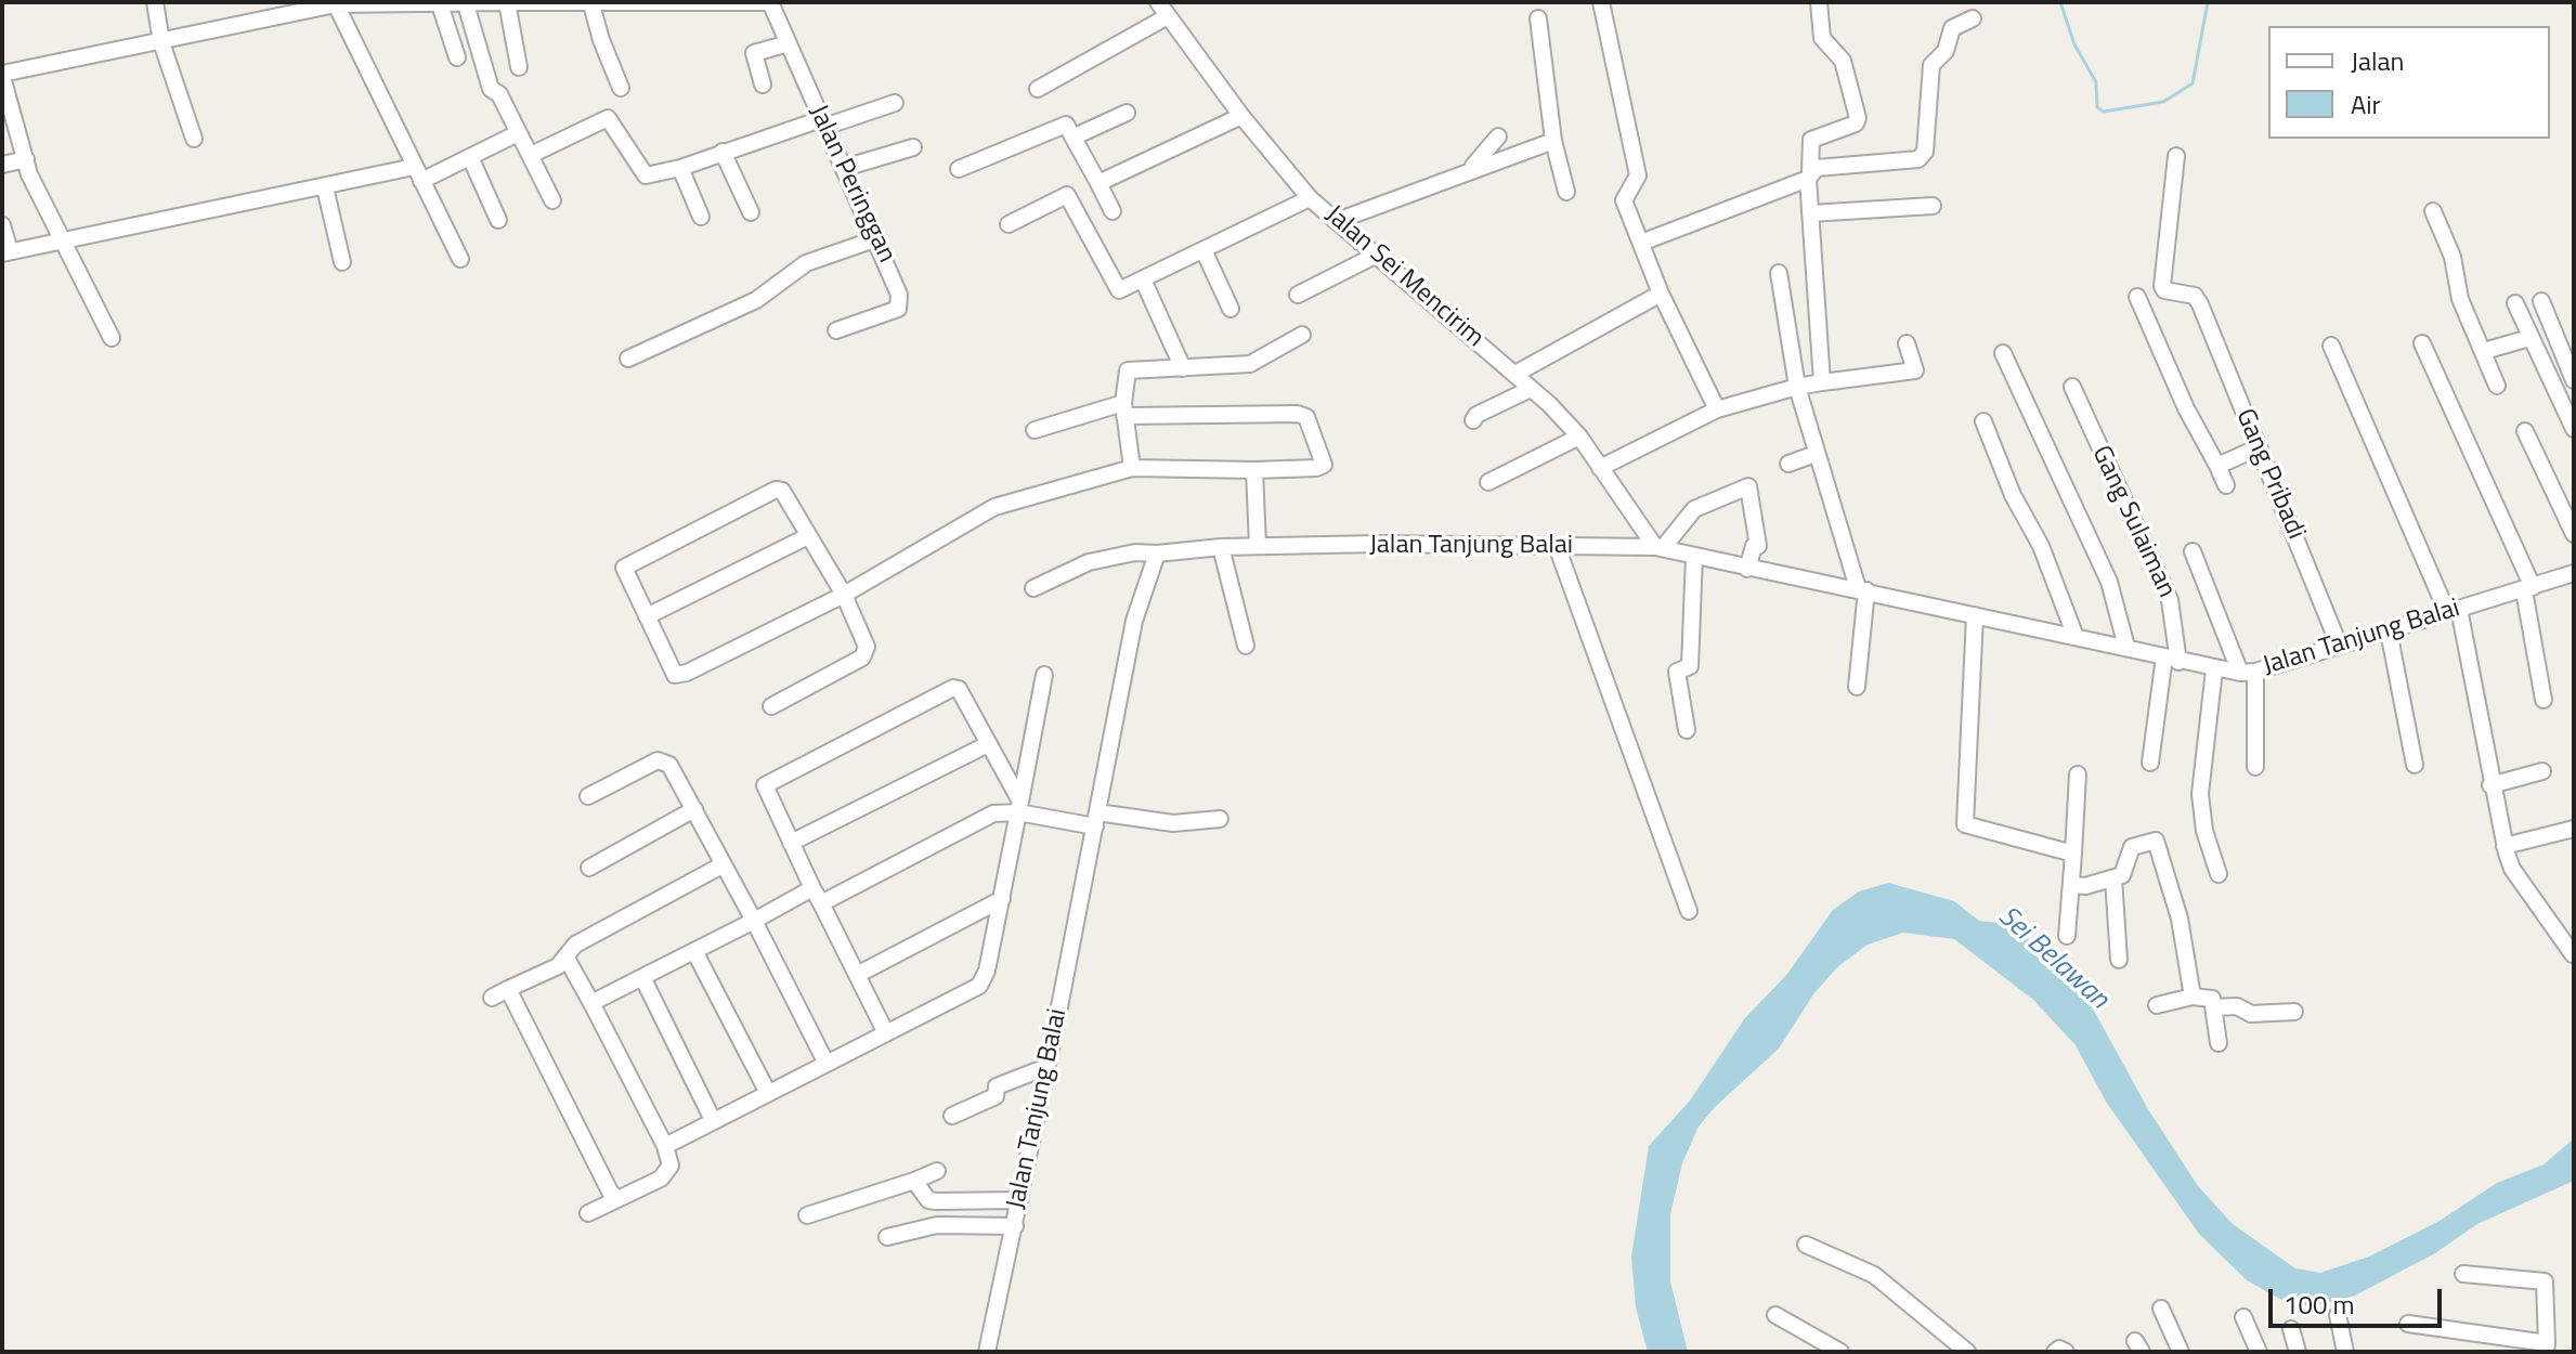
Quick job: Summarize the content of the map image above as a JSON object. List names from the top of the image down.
{
  "streets": {
    "street": [
      "Jalan Peringgan",
      "Jalan Sei Mencirim",
      "Gang Pribadi",
      "Gang Sulaiman",
      "Jalan Tanjung Balai"
    ]
  },
  "crossings": [
    ["Jalan Sei Mencirim", "Jalan Tanjung Balai"],
    ["Gang Pribadi", "Jalan Tanjung Balai"],
    ["Gang Sulaiman", "Jalan Tanjung Balai"]
  ],
  "water": ["Sei Belawan"],
  "legend": ["Jalan", "Air"],
  "scale_bar": "100 m"
}
